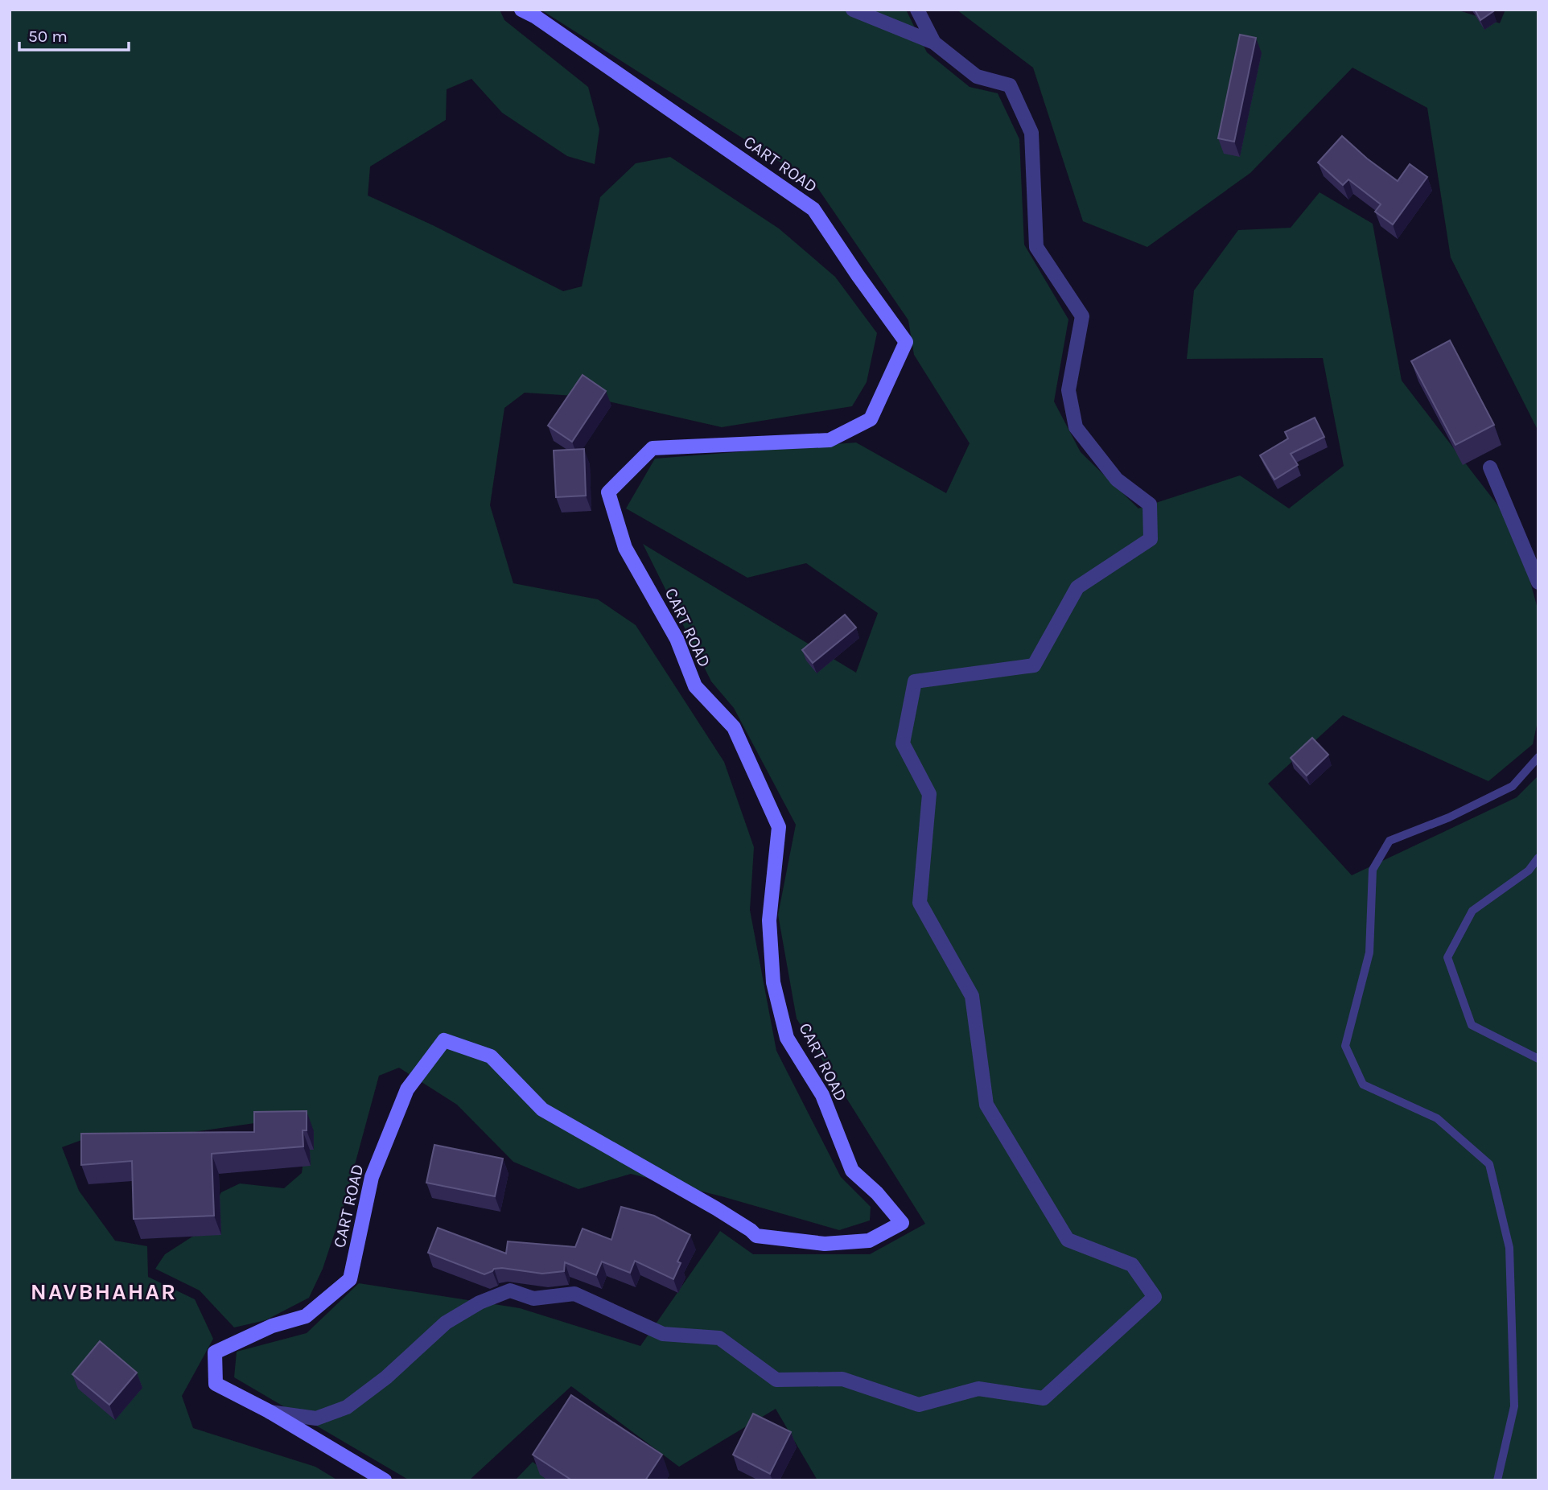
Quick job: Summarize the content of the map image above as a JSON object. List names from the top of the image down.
{
  "streets": {
    "main road": ["CART ROAD"]
  },
  "districts": ["NAVBHAHAR"],
  "scale_bar": "50 m"
}
